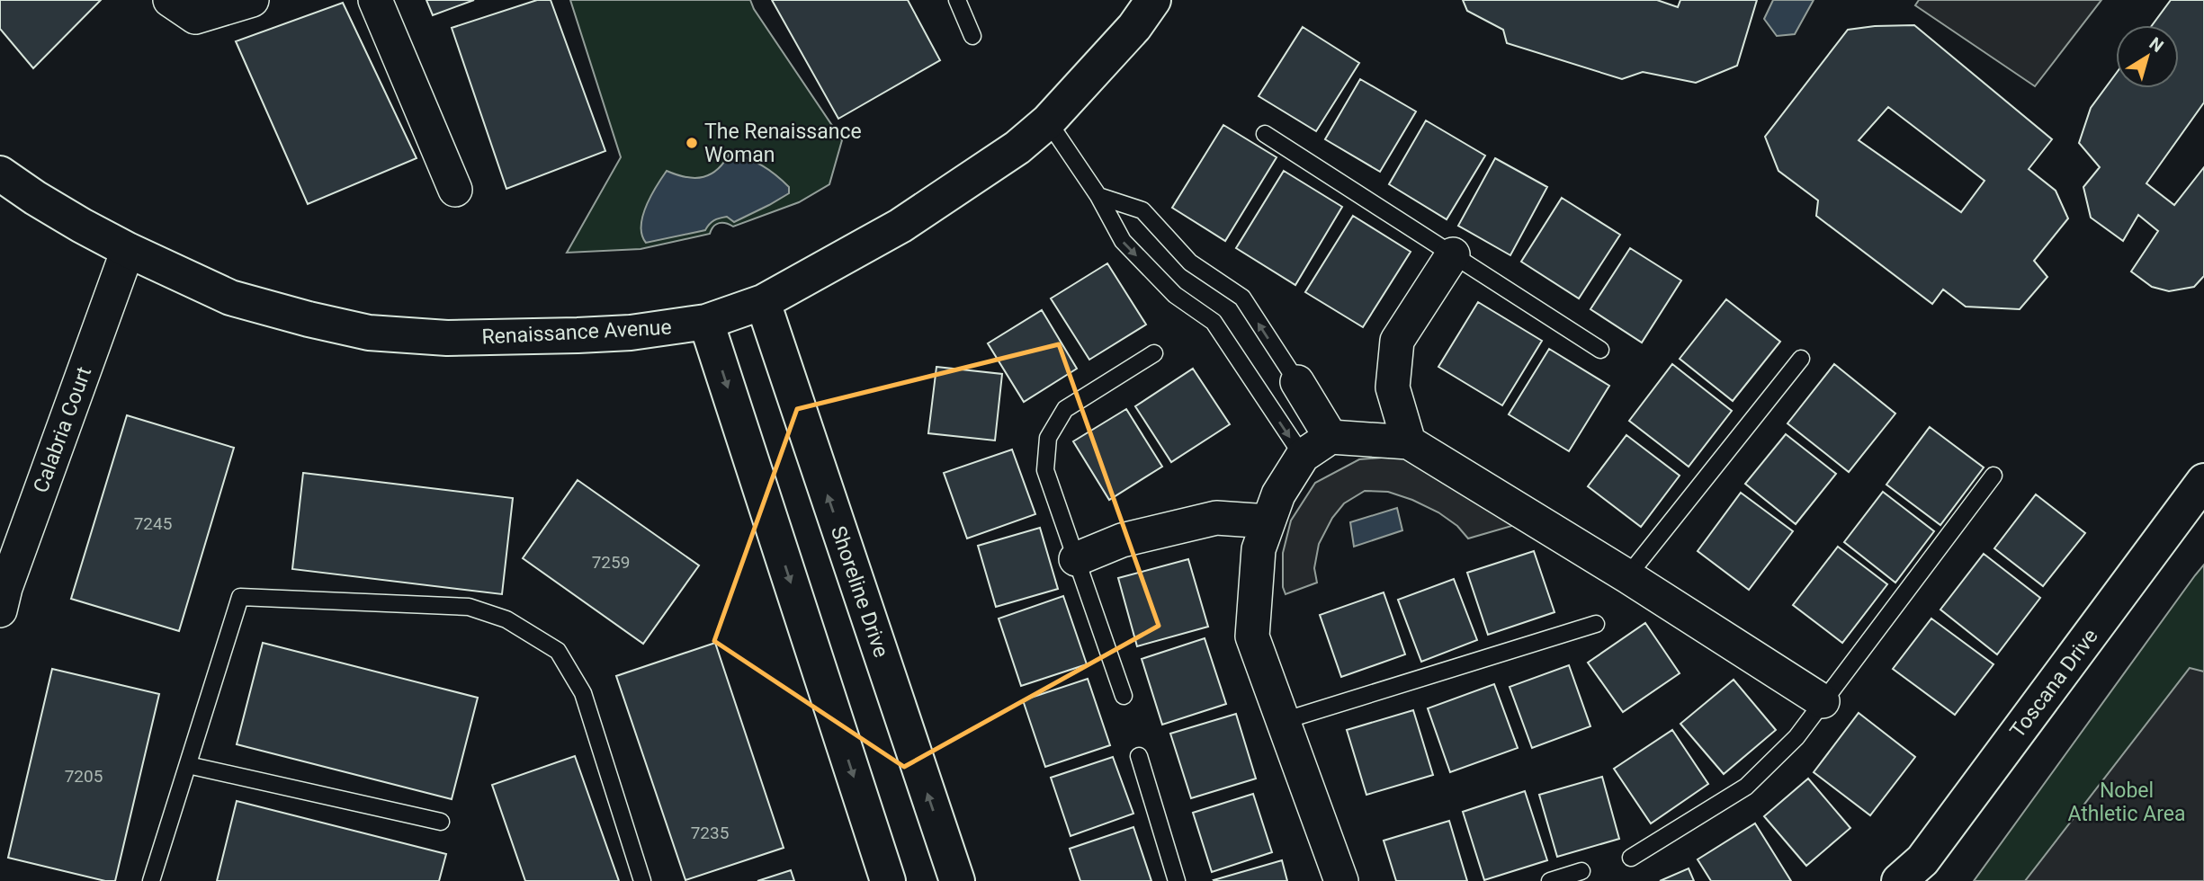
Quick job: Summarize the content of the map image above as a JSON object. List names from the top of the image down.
{
  "streets": {
    "street": [
      "Renaissance Avenue",
      "Calabria Court",
      "Shoreline Drive",
      "Toscana Drive"
    ]
  },
  "crossings": [
    ["Renaissance Avenue", "Calabria Court"],
    ["Renaissance Avenue", "Shoreline Drive"]
  ],
  "parks": ["Nobel Athletic Area"],
  "places": ["The Renaissance Woman"],
  "house_numbers": [
    "7245",
    "7259",
    "7205",
    "7235"
  ],
  "north": "top right"
}
